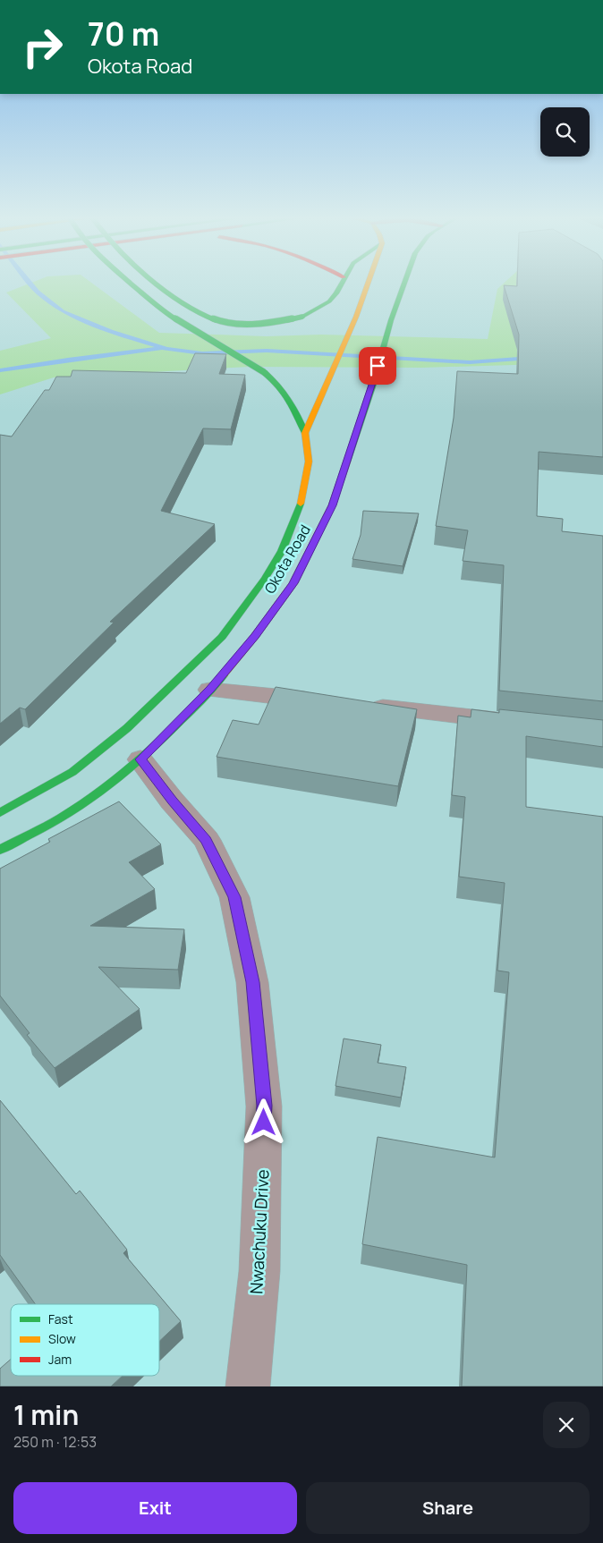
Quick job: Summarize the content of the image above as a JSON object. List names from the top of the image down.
{
  "streets": {
    "main road": ["Okota Road"],
    "street": ["Nwachuku Drive"]
  },
  "crossings": [
    ["Okota Road", "Nwachuku Drive"]
  ],
  "legend": ["Fast", "Slow", "Jam"],
  "page": {
    "turn": ["70 m", "Okota Road"],
    "heading": ["1 min", "250 m · 12:53"],
    "buttons": ["Exit", "Share"]
  }
}
